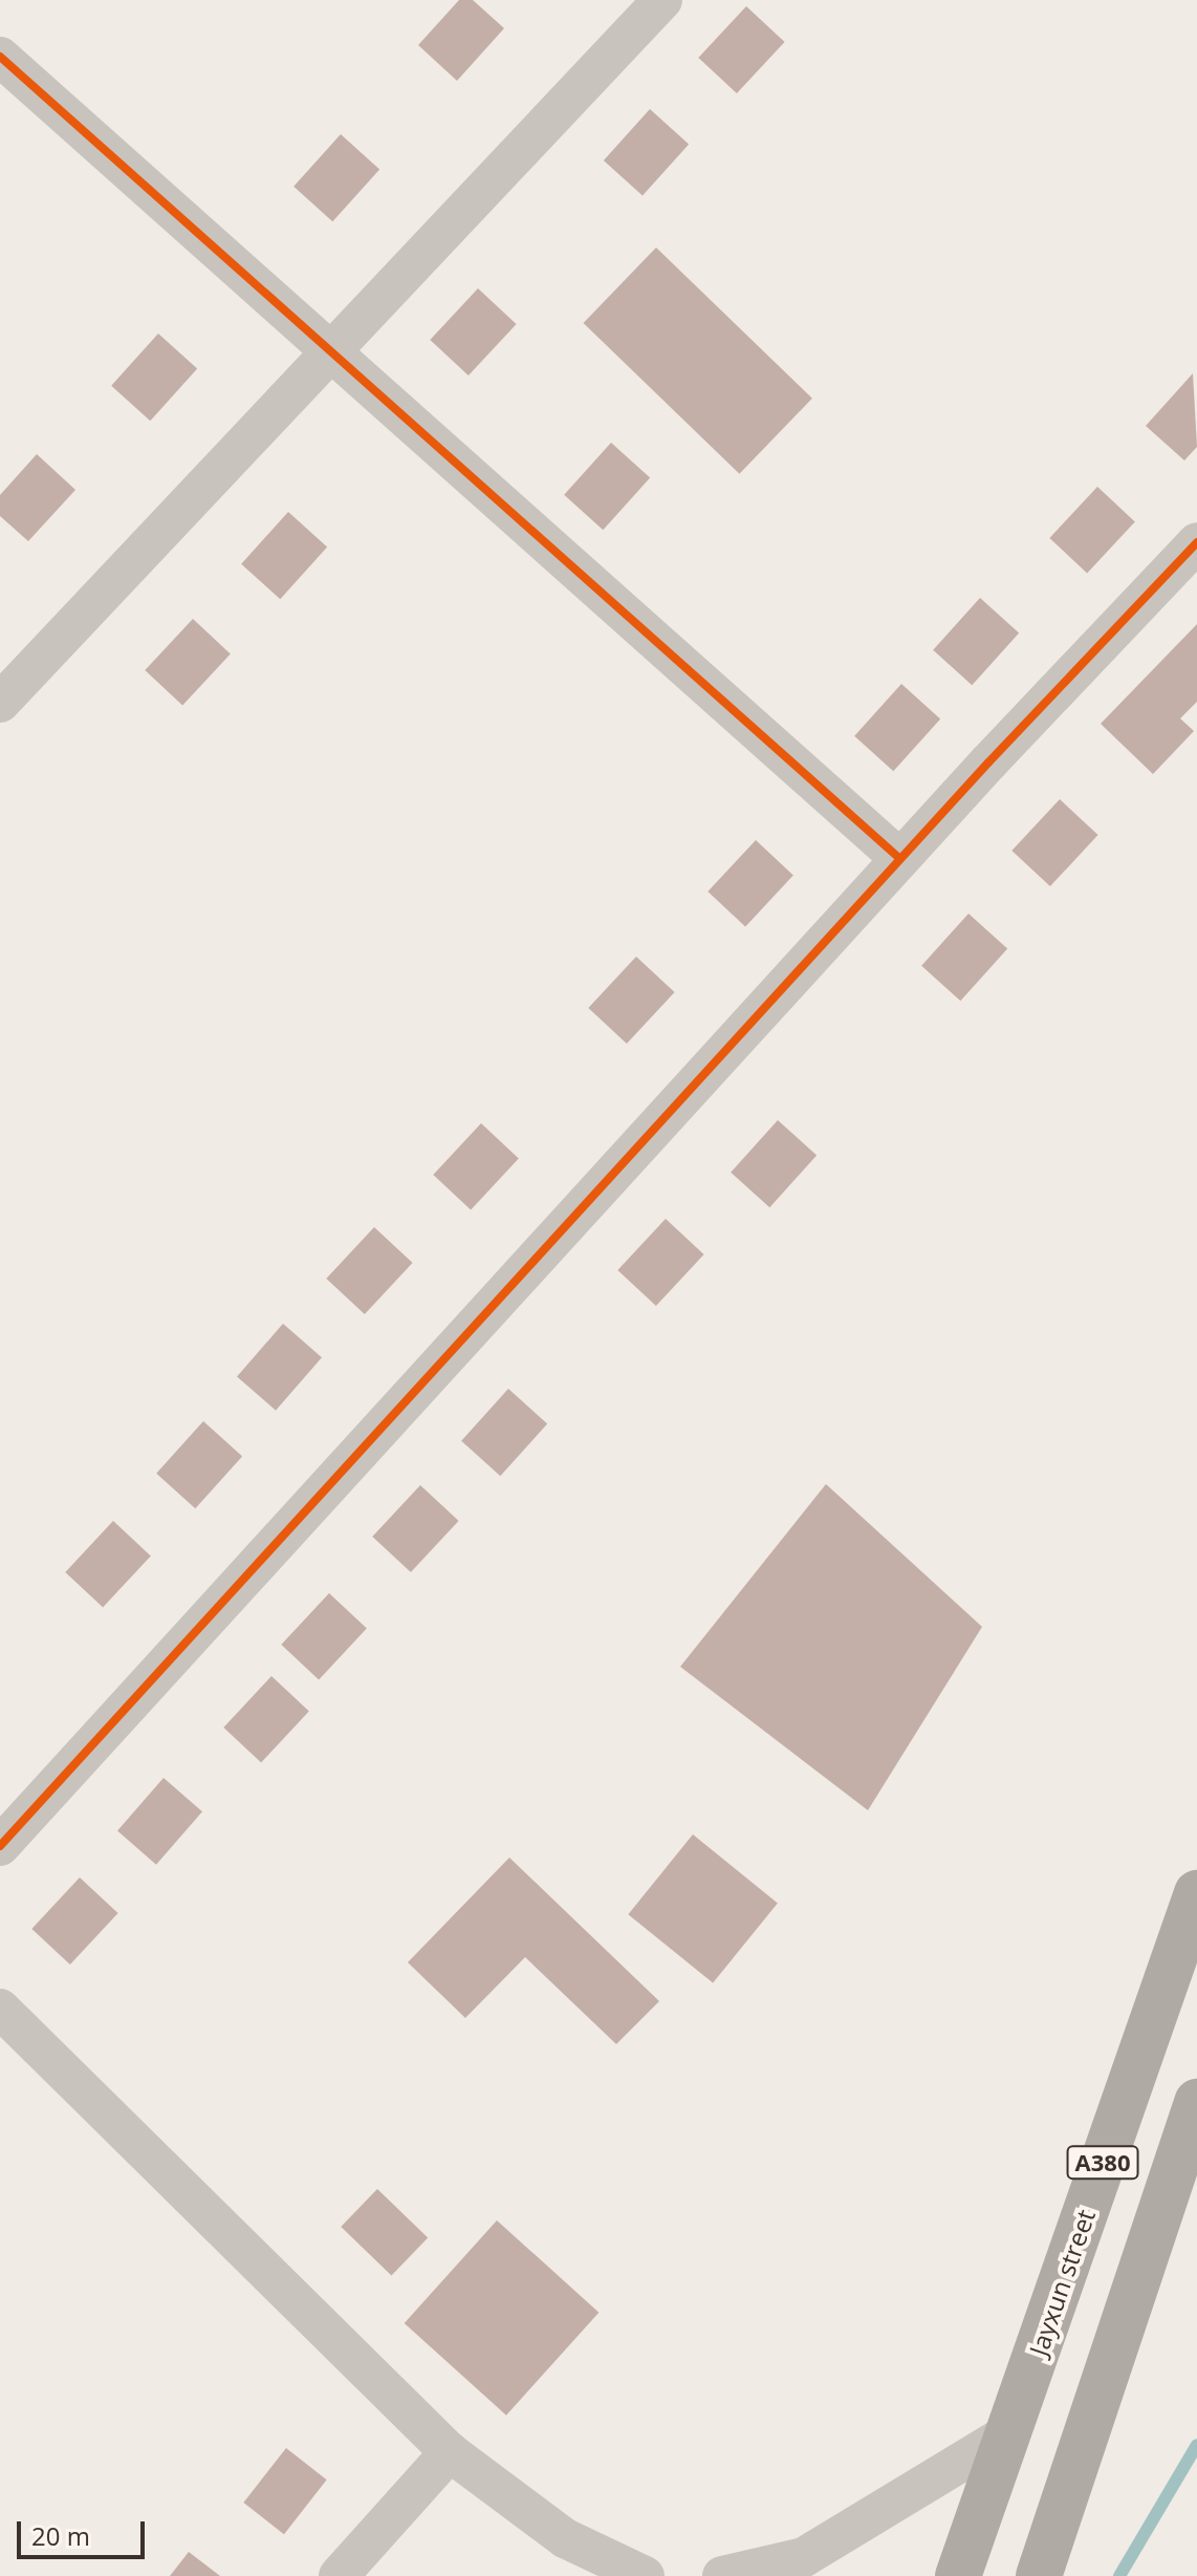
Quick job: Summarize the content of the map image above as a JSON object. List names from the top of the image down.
{
  "streets": {
    "highway": ["A380", "Jayxun street"]
  },
  "scale_bar": "20 m"
}
